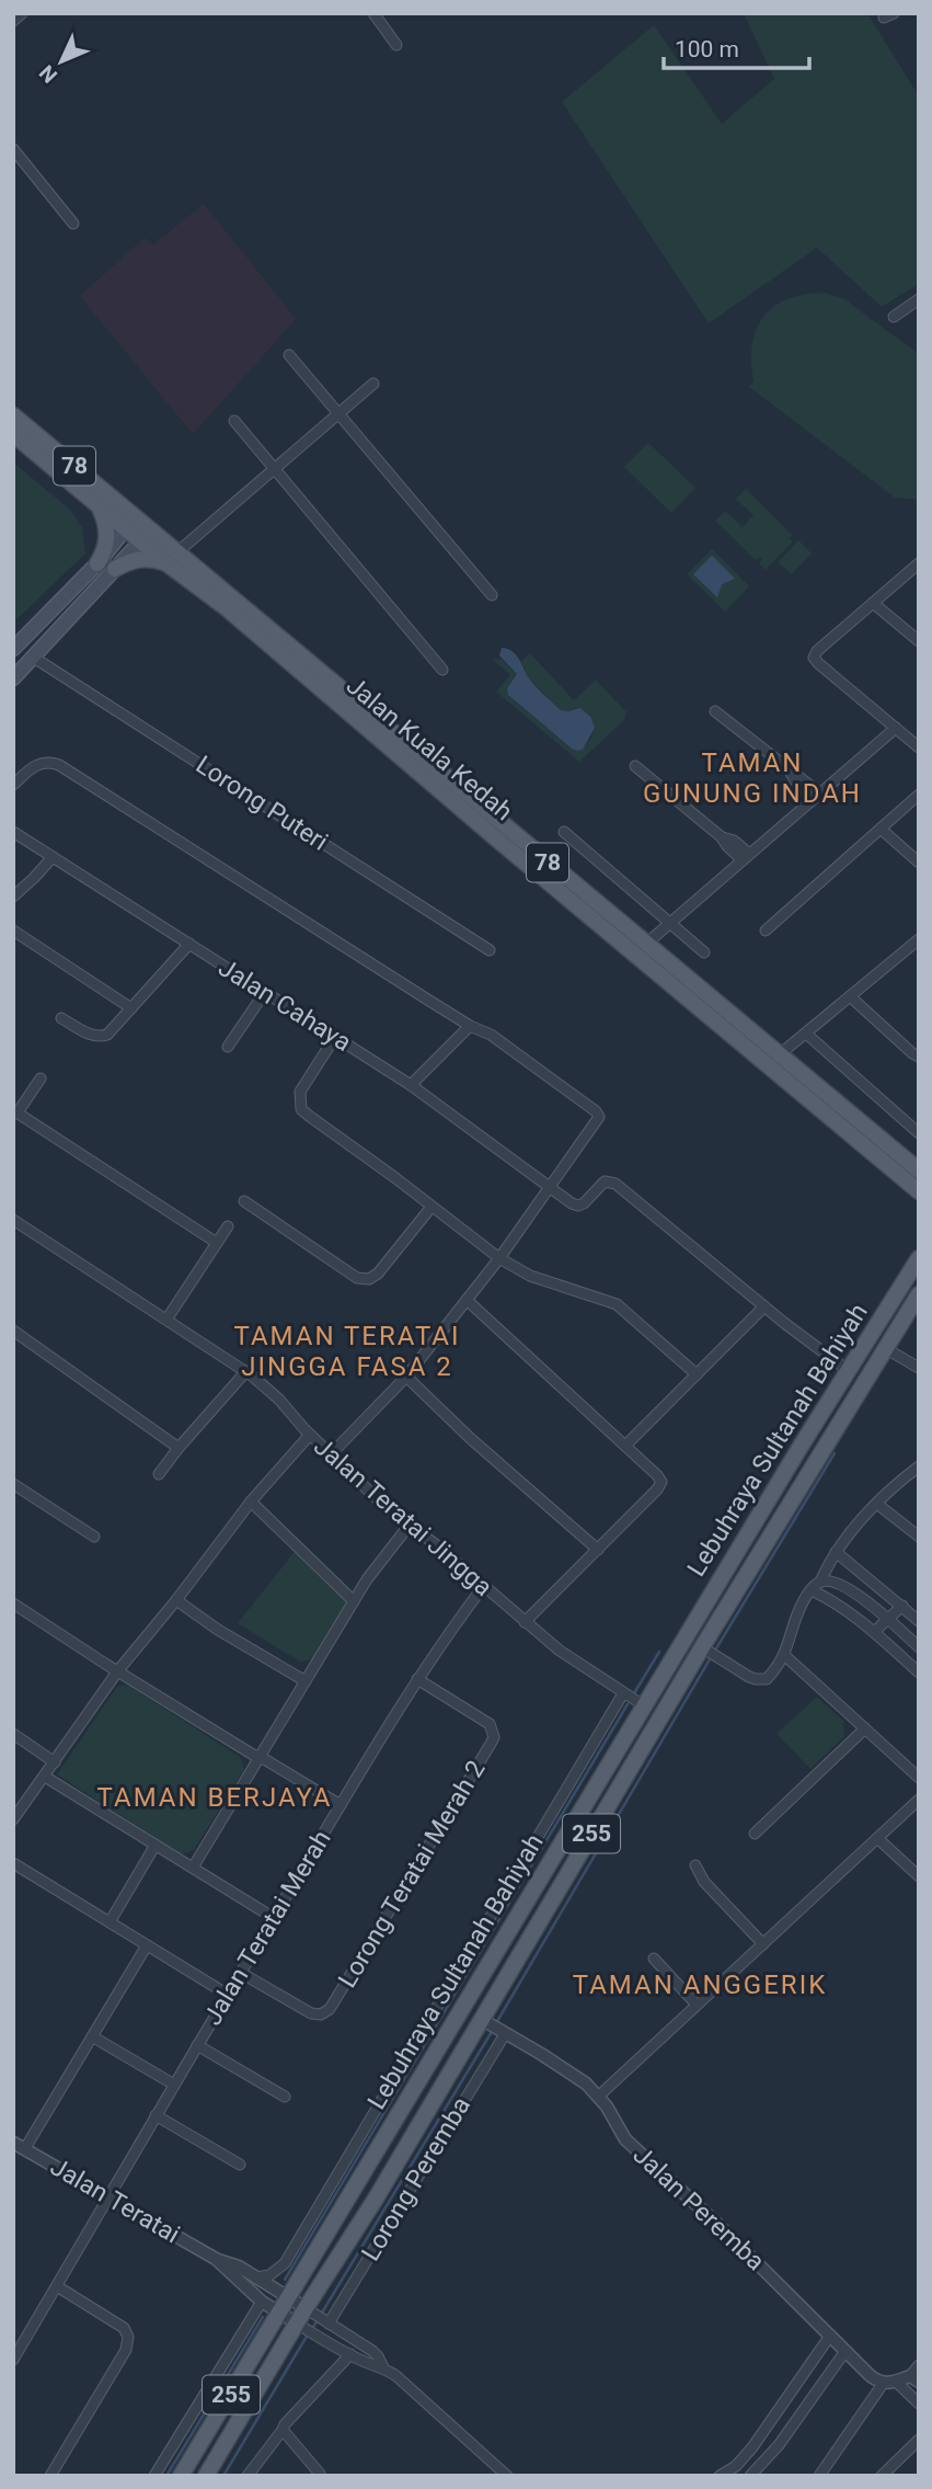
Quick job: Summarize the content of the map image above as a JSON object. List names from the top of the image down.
{
  "streets": {
    "main road": [
      "78",
      "Jalan Kuala Kedah",
      "Lebuhraya Sultanah Bahiyah",
      "255"
    ],
    "street": [
      "Lorong Puteri",
      "Jalan Cahaya",
      "Jalan Teratai Jingga",
      "Lorong Teratai Merah 2",
      "Jalan Teratai Merah",
      "Lorong Peremba",
      "Jalan Teratai",
      "Jalan Peremba"
    ]
  },
  "crossings": [
    ["Lebuhraya Sultanah Bahiyah", "Jalan Teratai Jingga"],
    ["Lebuhraya Sultanah Bahiyah", "Lorong Peremba"],
    ["Lebuhraya Sultanah Bahiyah", "Jalan Teratai"],
    ["Lebuhraya Sultanah Bahiyah", "Jalan Peremba"],
    ["Jalan Teratai Jingga", "Jalan Teratai Merah"],
    ["Lorong Teratai Merah 2", "Jalan Teratai Merah"],
    ["Jalan Teratai Merah", "Jalan Teratai"],
    ["Lorong Peremba", "Jalan Peremba"]
  ],
  "districts": [
    "TAMAN GUNUNG INDAH",
    "TAMAN TERATAI JINGGA FASA 2",
    "TAMAN BERJAYA",
    "TAMAN ANGGERIK"
  ],
  "scale_bar": "100 m",
  "north": "bottom left"
}
